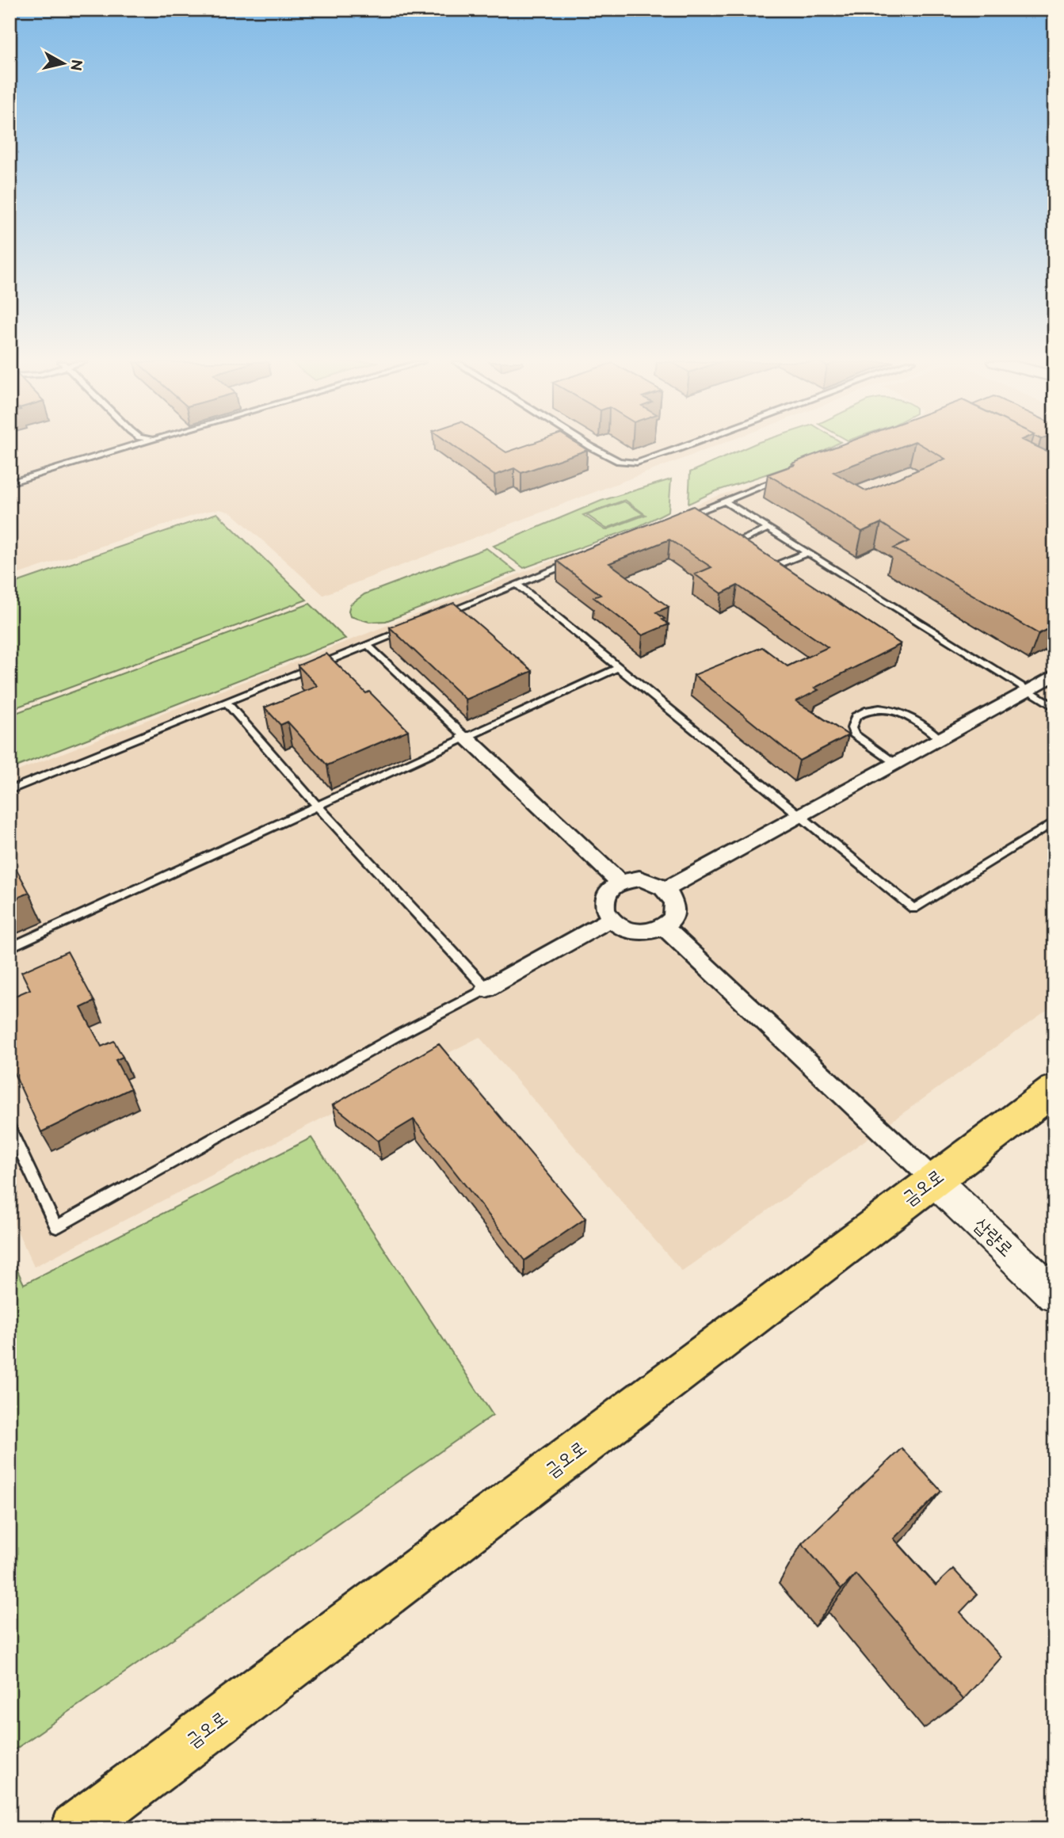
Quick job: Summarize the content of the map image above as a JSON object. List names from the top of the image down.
{
  "streets": {
    "main road": ["금오로", "삽량로"]
  },
  "crossings": [
    ["금오로", "삽량로"]
  ],
  "north": "right"
}
